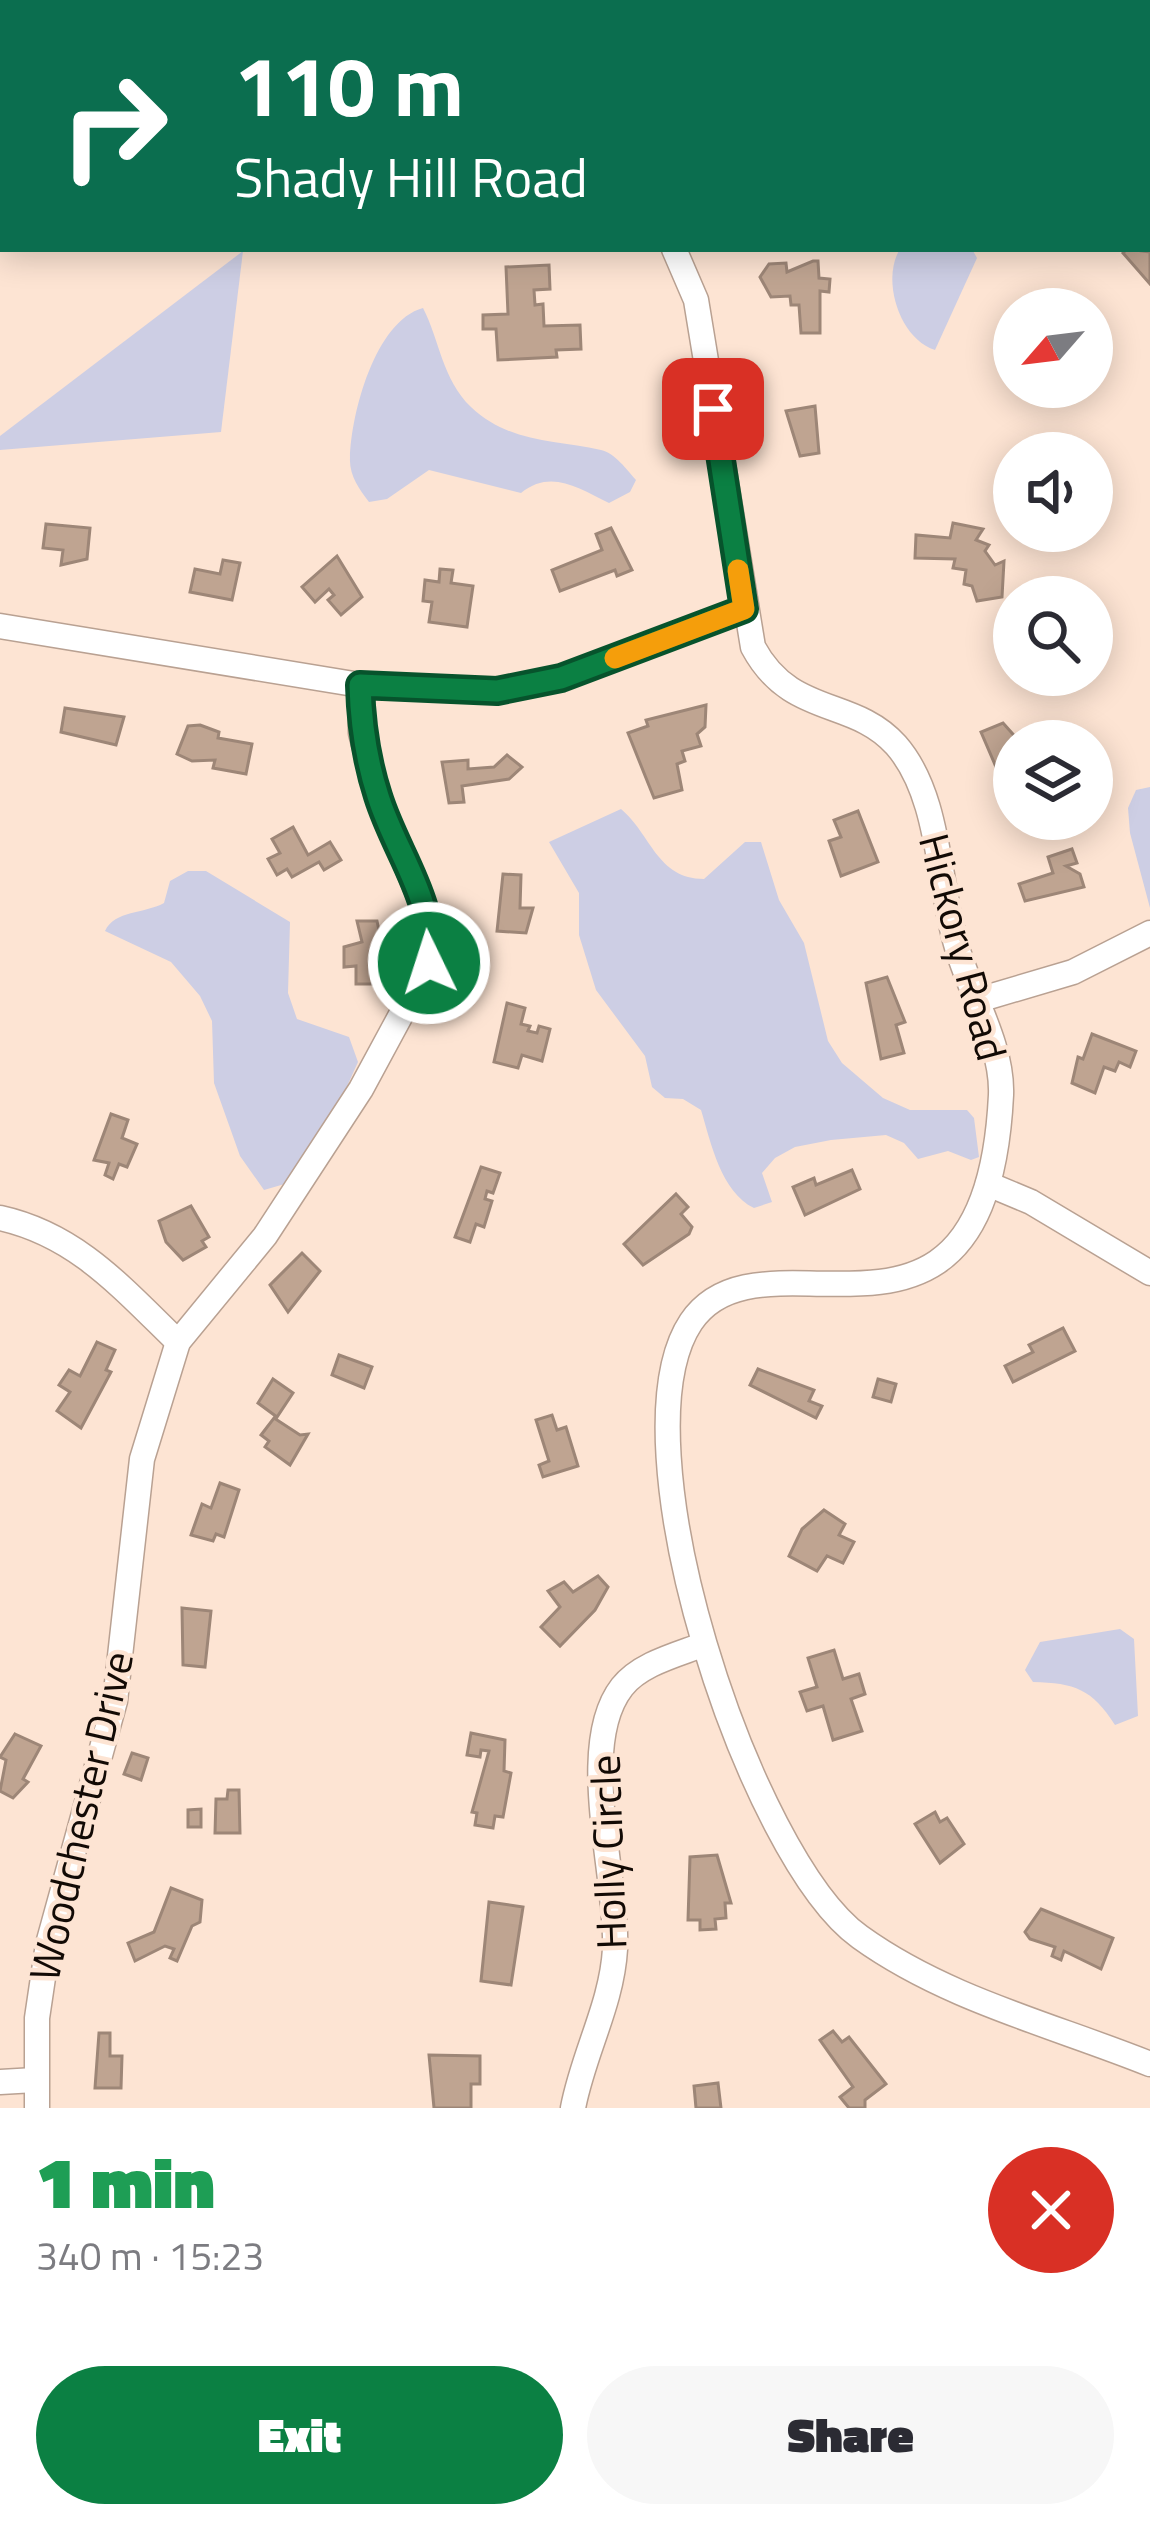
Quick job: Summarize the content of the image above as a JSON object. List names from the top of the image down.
{
  "streets": {
    "street": ["Hickory Road", "Woodchester Drive", "Holly Circle"]
  },
  "crossings": [
    ["Hickory Road", "Holly Circle"]
  ],
  "north": "bottom left",
  "page": {
    "turn": ["110 m", "Shady Hill Road"],
    "heading": ["1 min", "340 m · 15:23"],
    "buttons": ["Exit", "Share"]
  }
}
